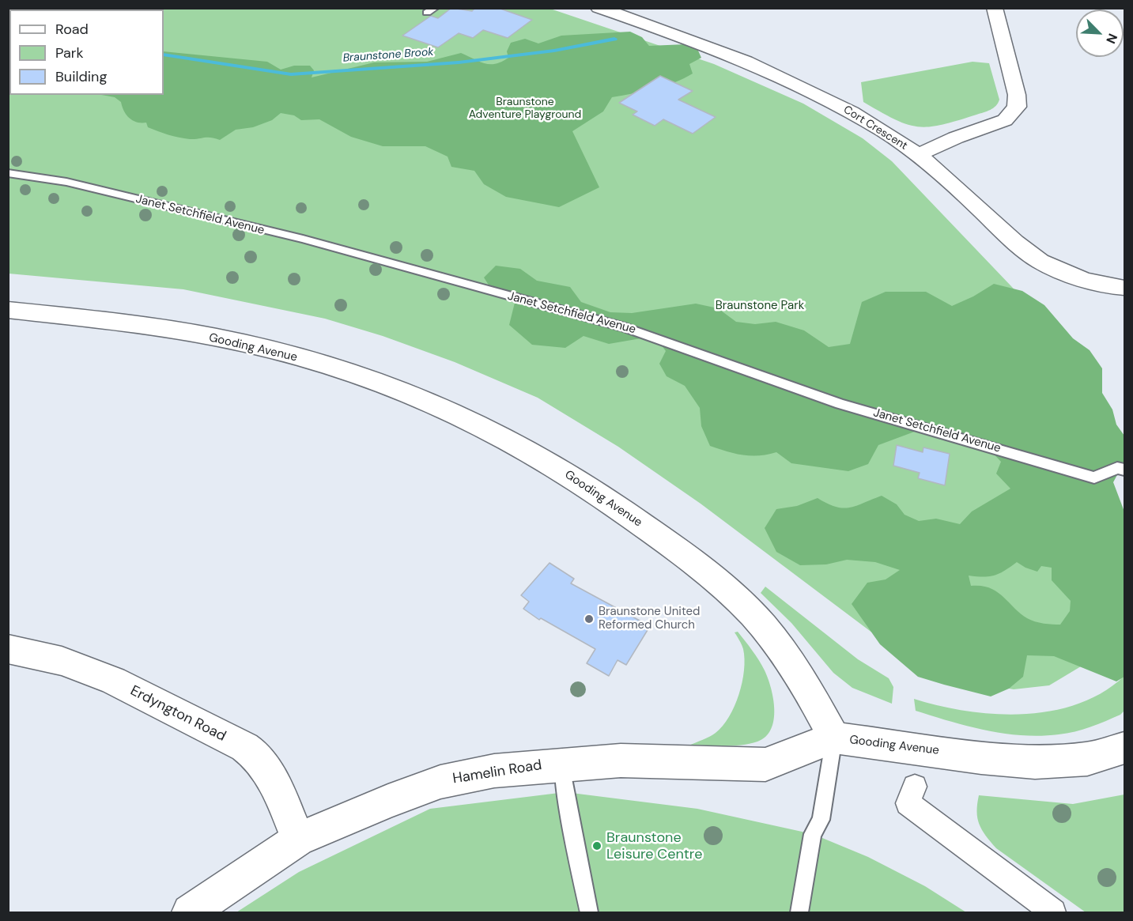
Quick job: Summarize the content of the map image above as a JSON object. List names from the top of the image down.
{
  "streets": {
    "street": [
      "Cort Crescent",
      "Gooding Avenue",
      "Erdyngton Road",
      "Hamelin Road"
    ],
    "lane": ["Janet Setchfield Avenue"]
  },
  "crossings": [
    ["Gooding Avenue", "Hamelin Road"],
    ["Erdyngton Road", "Hamelin Road"]
  ],
  "water": ["Braunstone Brook"],
  "parks": ["Braunstone Adventure Playground", "Braunstone Park"],
  "places": ["Braunstone United Reformed Church", "Braunstone Leisure Centre"],
  "legend": ["Road", "Park", "Building"],
  "north": "bottom right"
}
